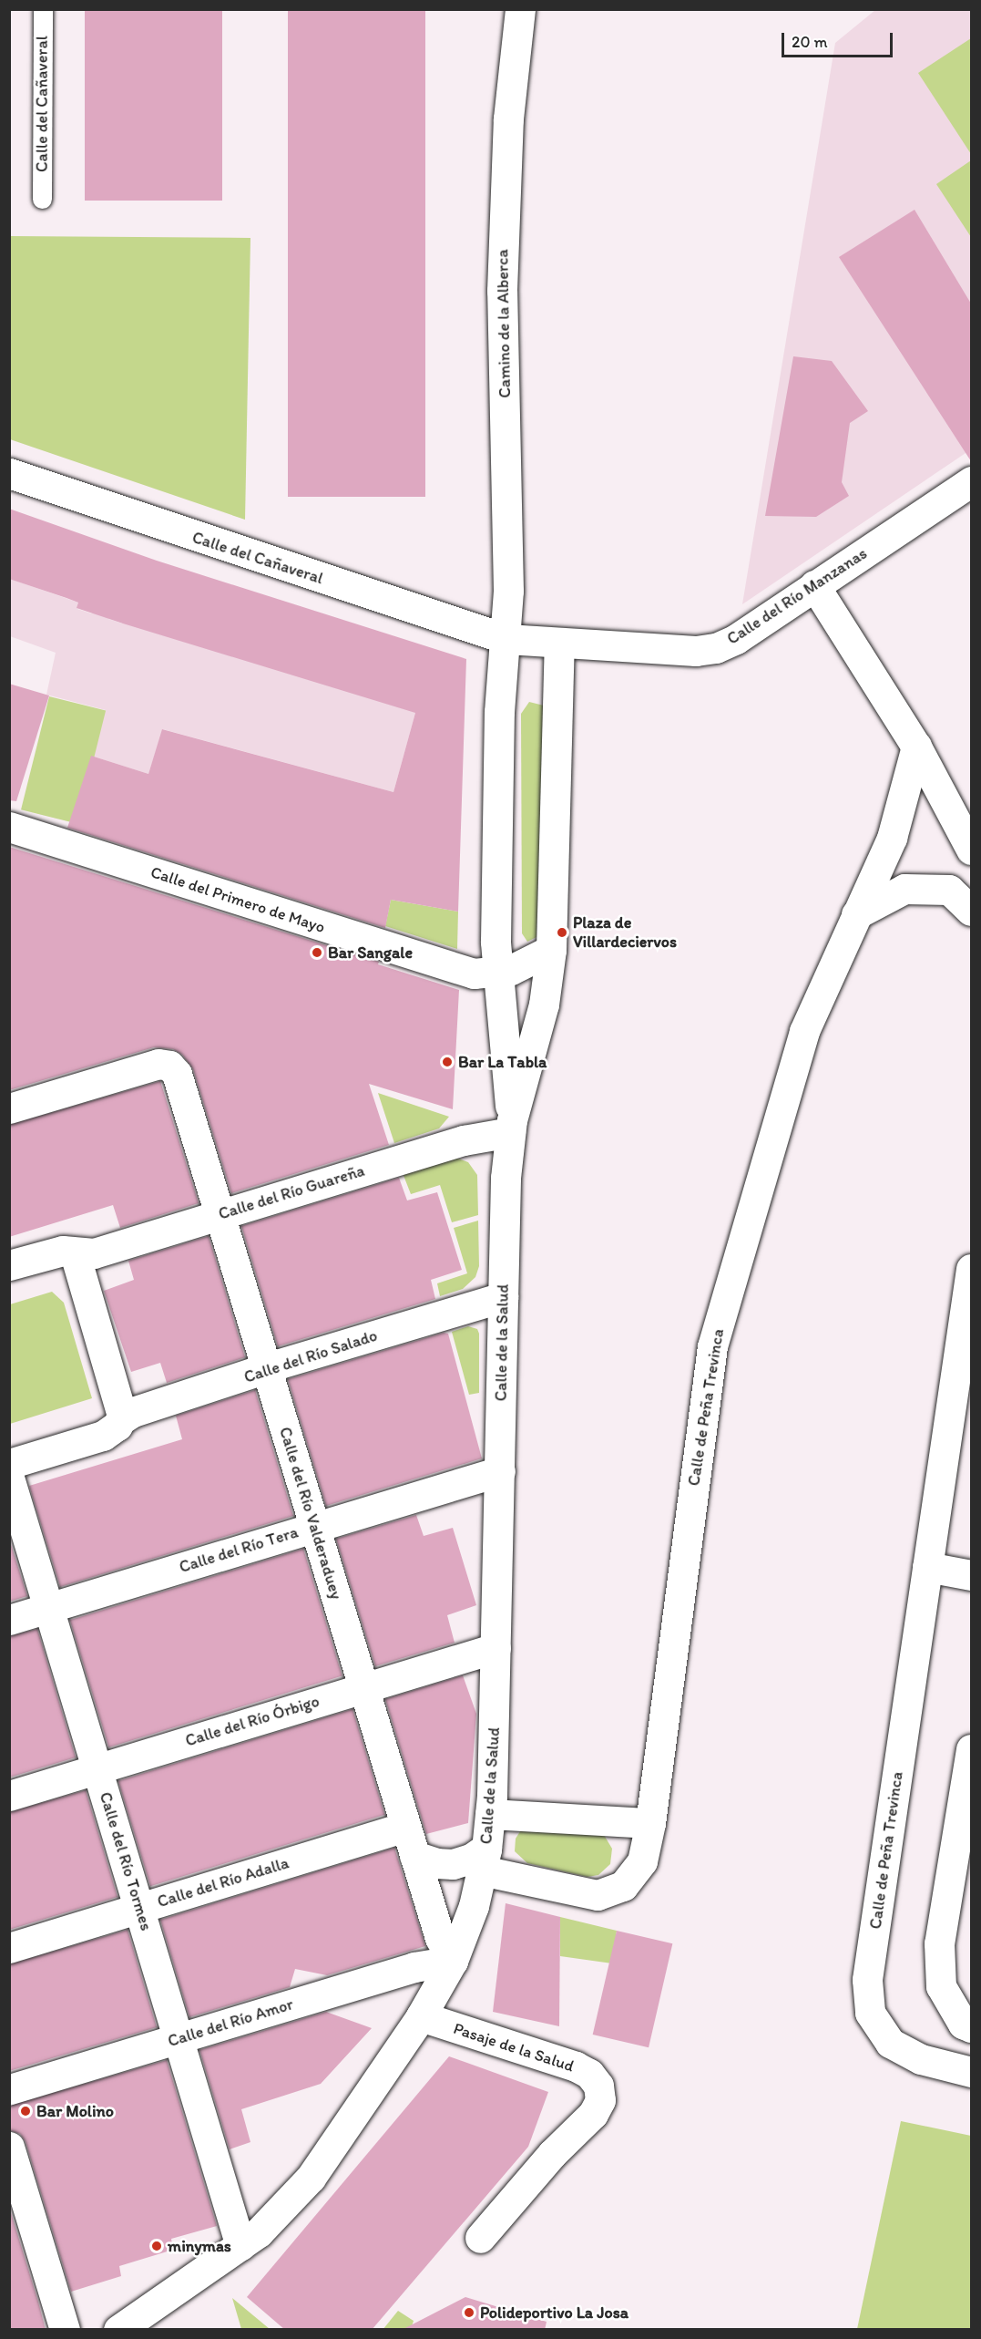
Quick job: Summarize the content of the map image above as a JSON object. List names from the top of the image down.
{
  "streets": {
    "street": [
      "Calle del Cañaveral",
      "Camino de la Alberca",
      "Calle del Río Manzanas",
      "Calle del Primero de Mayo",
      "Calle del Río Guareña",
      "Calle de la Salud",
      "Calle del Río Salado",
      "Calle de Peña Trevinca",
      "Calle del Río Valderaduey",
      "Calle del Río Tera",
      "Calle del Río Órbigo",
      "Calle del Río Tormes",
      "Calle del Río Adalla",
      "Calle del Río Amor",
      "Pasaje de la Salud"
    ]
  },
  "crossings": [
    ["Calle del Cañaveral", "Camino de la Alberca"],
    ["Calle del Cañaveral", "Calle del Río Manzanas"],
    ["Camino de la Alberca", "Calle del Río Manzanas"],
    ["Calle del Río Guareña", "Calle de la Salud"],
    ["Calle del Río Guareña", "Calle del Río Valderaduey"],
    ["Calle de la Salud", "Calle del Río Salado"],
    ["Calle de la Salud", "Calle de Peña Trevinca"],
    ["Calle de la Salud", "Calle del Río Valderaduey"],
    ["Calle de la Salud", "Calle del Río Tera"],
    ["Calle de la Salud", "Calle del Río Órbigo"],
    ["Calle de la Salud", "Calle del Río Tormes"],
    ["Calle de la Salud", "Calle del Río Amor"],
    ["Calle de la Salud", "Pasaje de la Salud"],
    ["Calle del Río Salado", "Calle del Río Valderaduey"],
    ["Calle del Río Valderaduey", "Calle del Río Tera"],
    ["Calle del Río Valderaduey", "Calle del Río Órbigo"],
    ["Calle del Río Valderaduey", "Calle del Río Adalla"],
    ["Calle del Río Valderaduey", "Calle del Río Amor"],
    ["Calle del Río Tera", "Calle del Río Tormes"],
    ["Calle del Río Órbigo", "Calle del Río Tormes"],
    ["Calle del Río Tormes", "Calle del Río Adalla"],
    ["Calle del Río Tormes", "Calle del Río Amor"]
  ],
  "places": [
    "Plaza de Villardeciervos",
    "Bar Sangale",
    "Bar La Tabla",
    "Bar Molino",
    "minymas",
    "Polideportivo La Josa"
  ],
  "scale_bar": "20 m"
}
